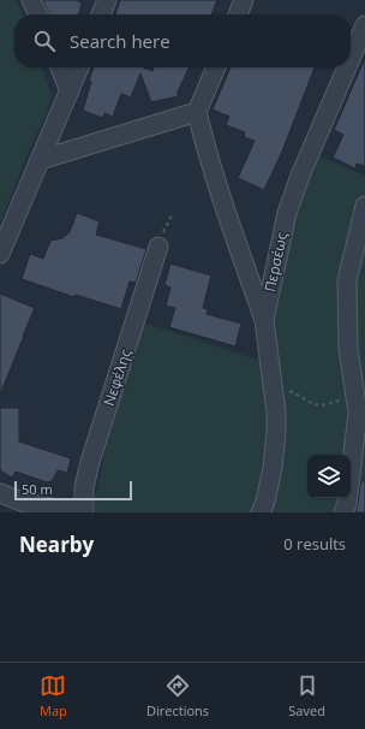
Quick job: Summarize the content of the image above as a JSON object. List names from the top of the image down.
{
  "streets": {
    "street": ["Περσέως", "Νεφέλης"]
  },
  "scale_bar": "50 m",
  "page": {
    "search": "Search here",
    "scale": "50 m",
    "heading": ["Nearby", "0 results"],
    "nav": ["Map", "Directions", "Saved"]
  }
}
